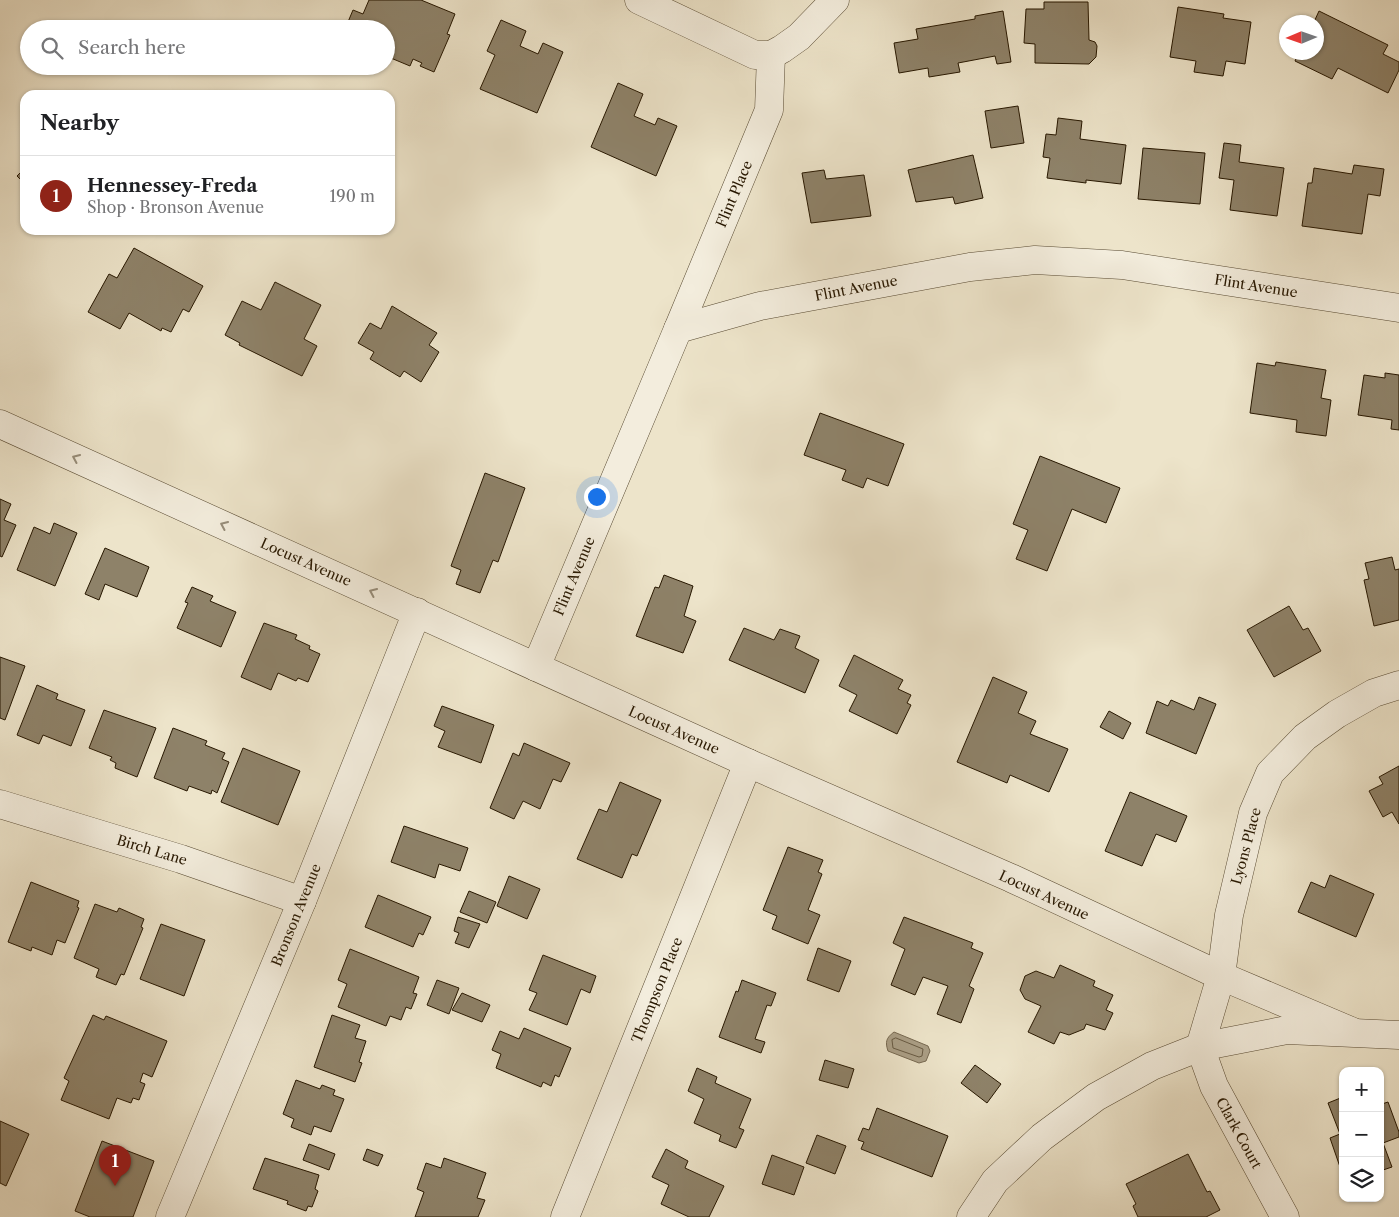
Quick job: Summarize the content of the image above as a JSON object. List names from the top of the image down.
{
  "streets": {
    "street": [
      "Flint Place",
      "Flint Avenue",
      "Locust Avenue",
      "Lyons Place",
      "Birch Lane",
      "Bronson Avenue",
      "Thompson Place",
      "Clark Court"
    ]
  },
  "crossings": [
    ["Flint Place", "Flint Avenue"],
    ["Flint Avenue", "Locust Avenue"],
    ["Locust Avenue", "Lyons Place"],
    ["Locust Avenue", "Bronson Avenue"],
    ["Locust Avenue", "Thompson Place"],
    ["Lyons Place", "Clark Court"],
    ["Birch Lane", "Bronson Avenue"]
  ],
  "north": "left",
  "page": {
    "search": "Search here",
    "heading": "Nearby",
    "list": [
      {
        "mark": "1",
        "name": "Hennessey-Freda",
        "note": "Shop · Bronson Avenue",
        "value": "190 m"
      }
    ],
    "map_buttons": ["+", "−"],
    "pins": "1"
  }
}
